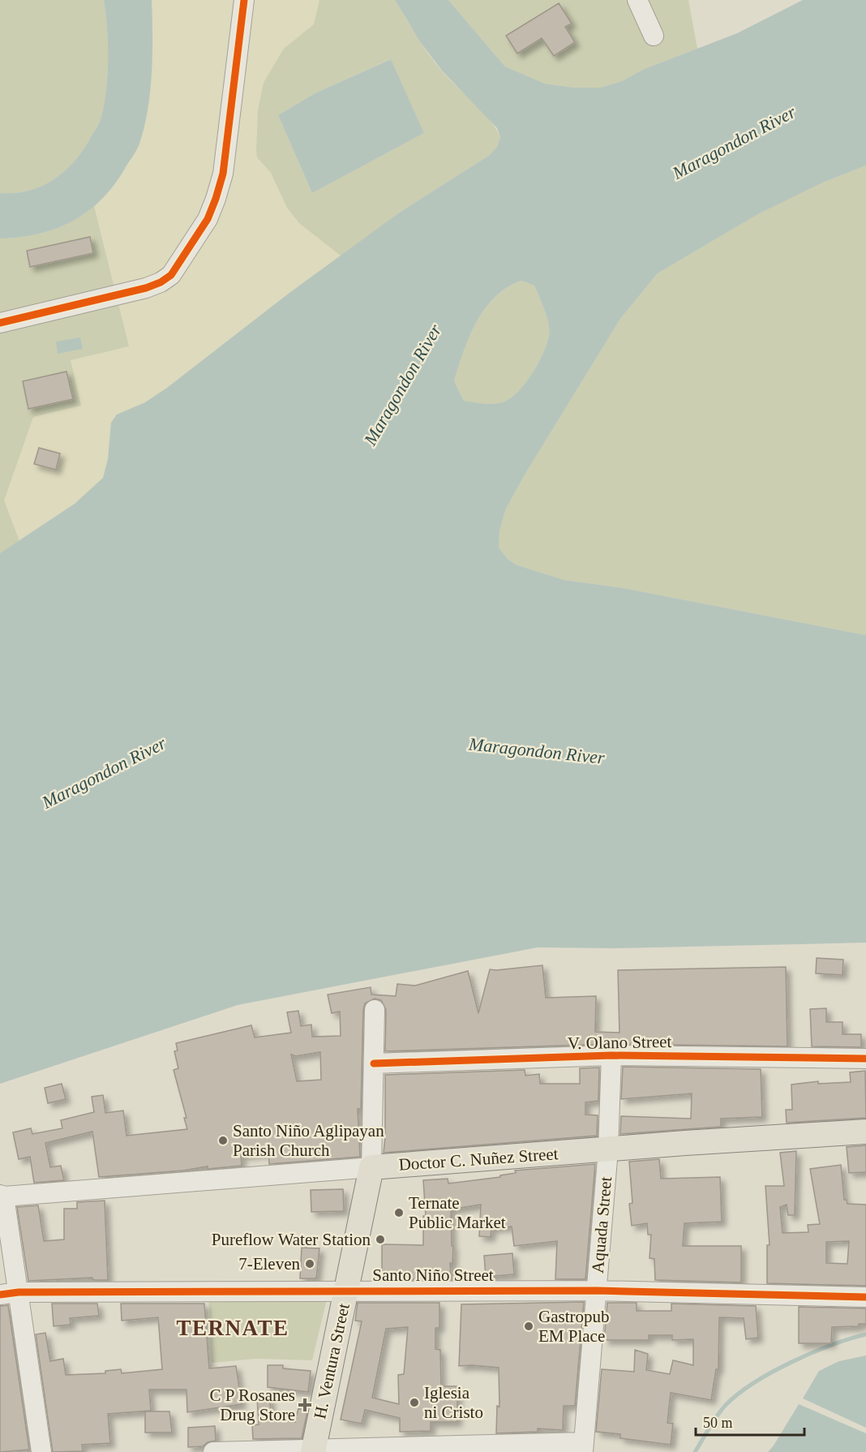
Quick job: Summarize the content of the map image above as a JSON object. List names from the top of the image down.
{
  "streets": {
    "main road": ["Doctor C. Nuñez Street", "H. Ventura Street"],
    "street": ["V. Olano Street", "Aquada Street", "Santo Niño Street"]
  },
  "crossings": [
    ["V. Olano Street", "Aquada Street"],
    ["V. Olano Street", "H. Ventura Street"],
    ["Doctor C. Nuñez Street", "Aquada Street"],
    ["Doctor C. Nuñez Street", "H. Ventura Street"],
    ["Aquada Street", "Santo Niño Street"],
    ["Santo Niño Street", "H. Ventura Street"]
  ],
  "districts": ["TERNATE"],
  "water": ["Maragondon River"],
  "places": {
    "other": [
      "Santo Niño Aglipayan Parish Church",
      "Ternate Public Market",
      "Pureflow Water Station",
      "7-Eleven",
      "Gastropub EM Place",
      "Iglesia ni Cristo"
    ],
    "health": ["C P Rosanes Drug Store"]
  },
  "scale_bar": "50 m"
}
